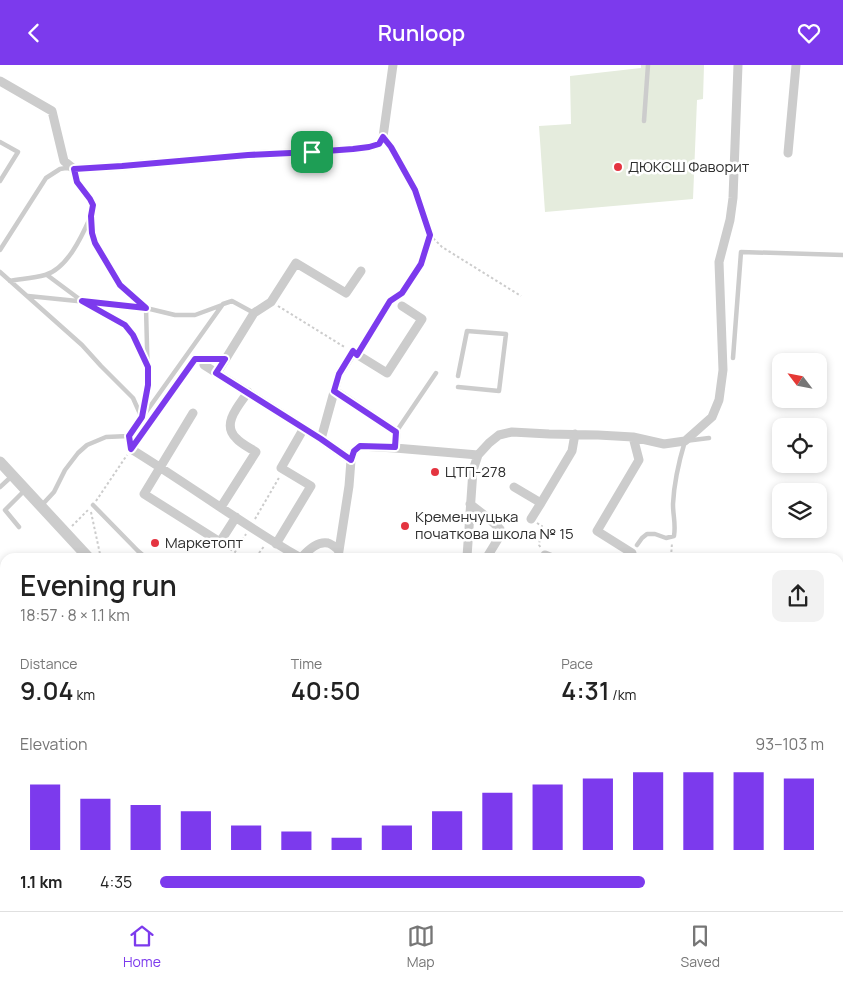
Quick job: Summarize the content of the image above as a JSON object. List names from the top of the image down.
{
  "places": [
    "ДЮКСШ Фаворит",
    "ЦТП-278",
    "Кременчуцька початкова школа № 15",
    "Маркетопт"
  ],
  "north": "top left",
  "page": {
    "header": "Runloop",
    "heading": ["Evening run", "18:57 · 8 × 1.1 km"],
    "stats": [
      ["Distance", "9.04 km"],
      ["Time", "40:50"],
      ["Pace", "4:31 /km"]
    ],
    "chart": ["Elevation", "93–103 m"],
    "list": [
      {
        "name": "1.1 km",
        "note": "4:35"
      }
    ],
    "tabs": ["Home", "Map", "Saved"]
  }
}
